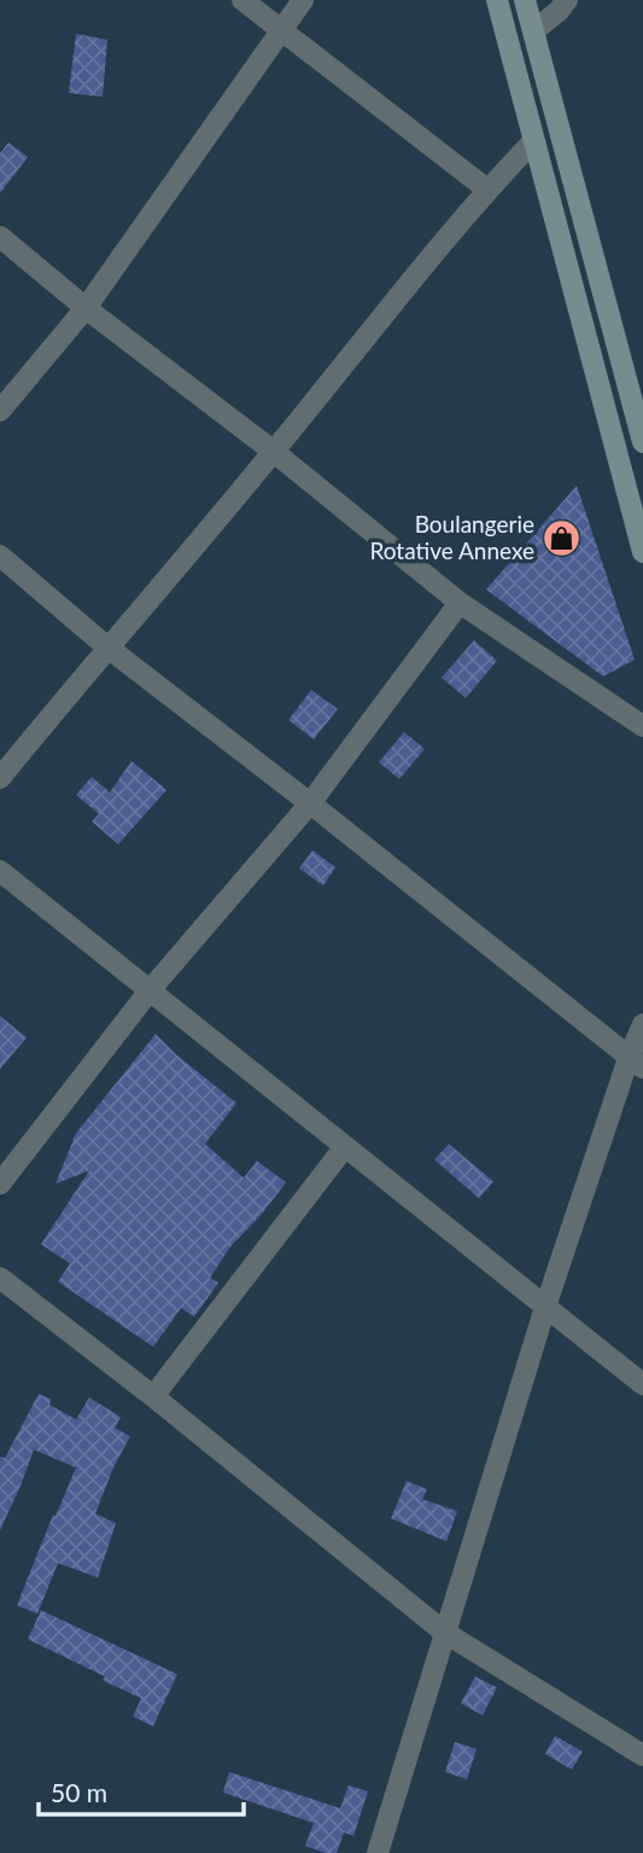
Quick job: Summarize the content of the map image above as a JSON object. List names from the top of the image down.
{
  "places": {
    "shop": ["Boulangerie Rotative Annexe"]
  },
  "scale_bar": "50 m"
}
